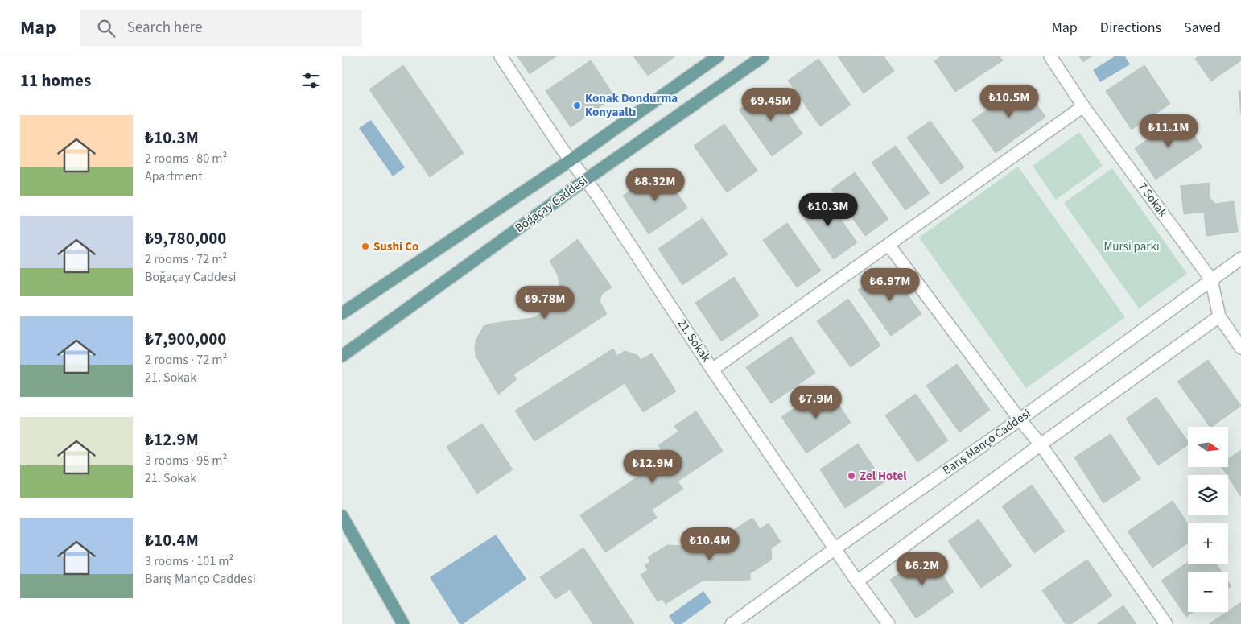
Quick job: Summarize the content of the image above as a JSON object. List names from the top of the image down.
{
  "streets": {
    "main road": ["Boğaçay Caddesi"],
    "street": ["7 Sokak", "21. Sokak", "Barış Manço Caddesi"]
  },
  "crossings": [
    ["7 Sokak", "Barış Manço Caddesi"],
    ["Boğaçay Caddesi", "21. Sokak"],
    ["21. Sokak", "Barış Manço Caddesi"]
  ],
  "parks": ["Mursi parkı"],
  "places": ["Konak Dondurma Konyaaltı", "Sushi Co", "Zel Hotel"],
  "north": "right",
  "page": {
    "header": "Map",
    "search": "Search here",
    "nav": ["Map", "Directions", "Saved"],
    "heading": "11 homes",
    "price": [
      "₺10.5M",
      "₺9.45M",
      "₺11.1M",
      "₺8.32M",
      "₺10.3M",
      "₺6.97M",
      "₺9.78M",
      "₺7.9M",
      "₺12.9M",
      "₺10.4M",
      "₺6.2M"
    ],
    "list": [
      {
        "name": "₺10.3M",
        "note": "2 rooms · 80 m² · Apartment"
      },
      {
        "name": "₺9,780,000",
        "note": "2 rooms · 72 m² · Boğaçay Caddesi"
      },
      {
        "name": "₺7,900,000",
        "note": "2 rooms · 72 m² · 21. Sokak"
      },
      {
        "name": "₺12.9M",
        "note": "3 rooms · 98 m² · 21. Sokak"
      },
      {
        "name": "₺10.4M",
        "note": "3 rooms · 101 m² · Barış Manço Caddesi"
      }
    ],
    "map_buttons": ["+", "−"]
  }
}
